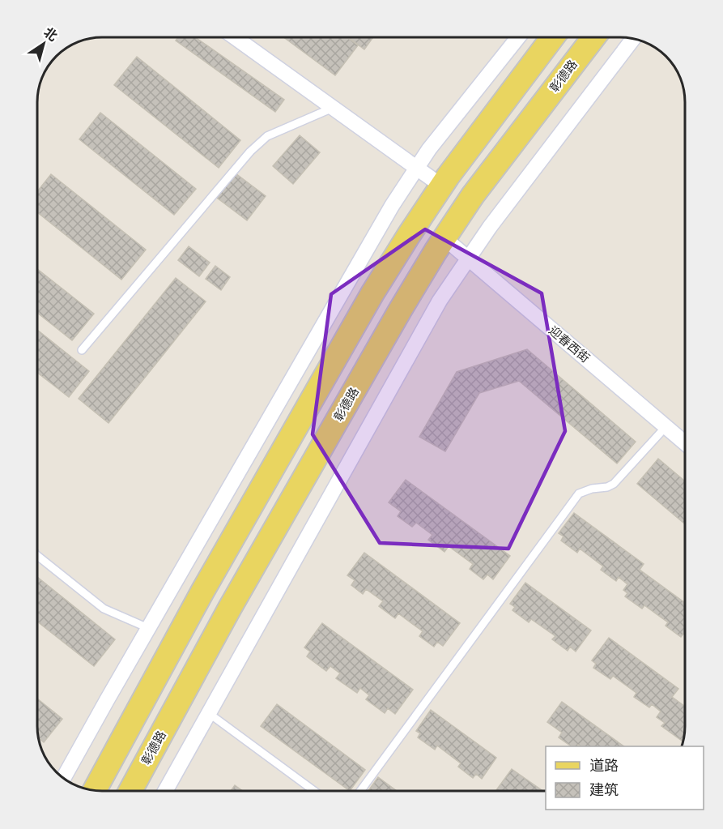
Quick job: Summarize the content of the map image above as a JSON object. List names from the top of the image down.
{
  "streets": {
    "main road": ["彰德路"],
    "street": ["迎春西街"]
  },
  "crossings": [
    ["彰德路", "迎春西街"]
  ],
  "legend": ["道路", "建筑"],
  "north": "top right"
}
